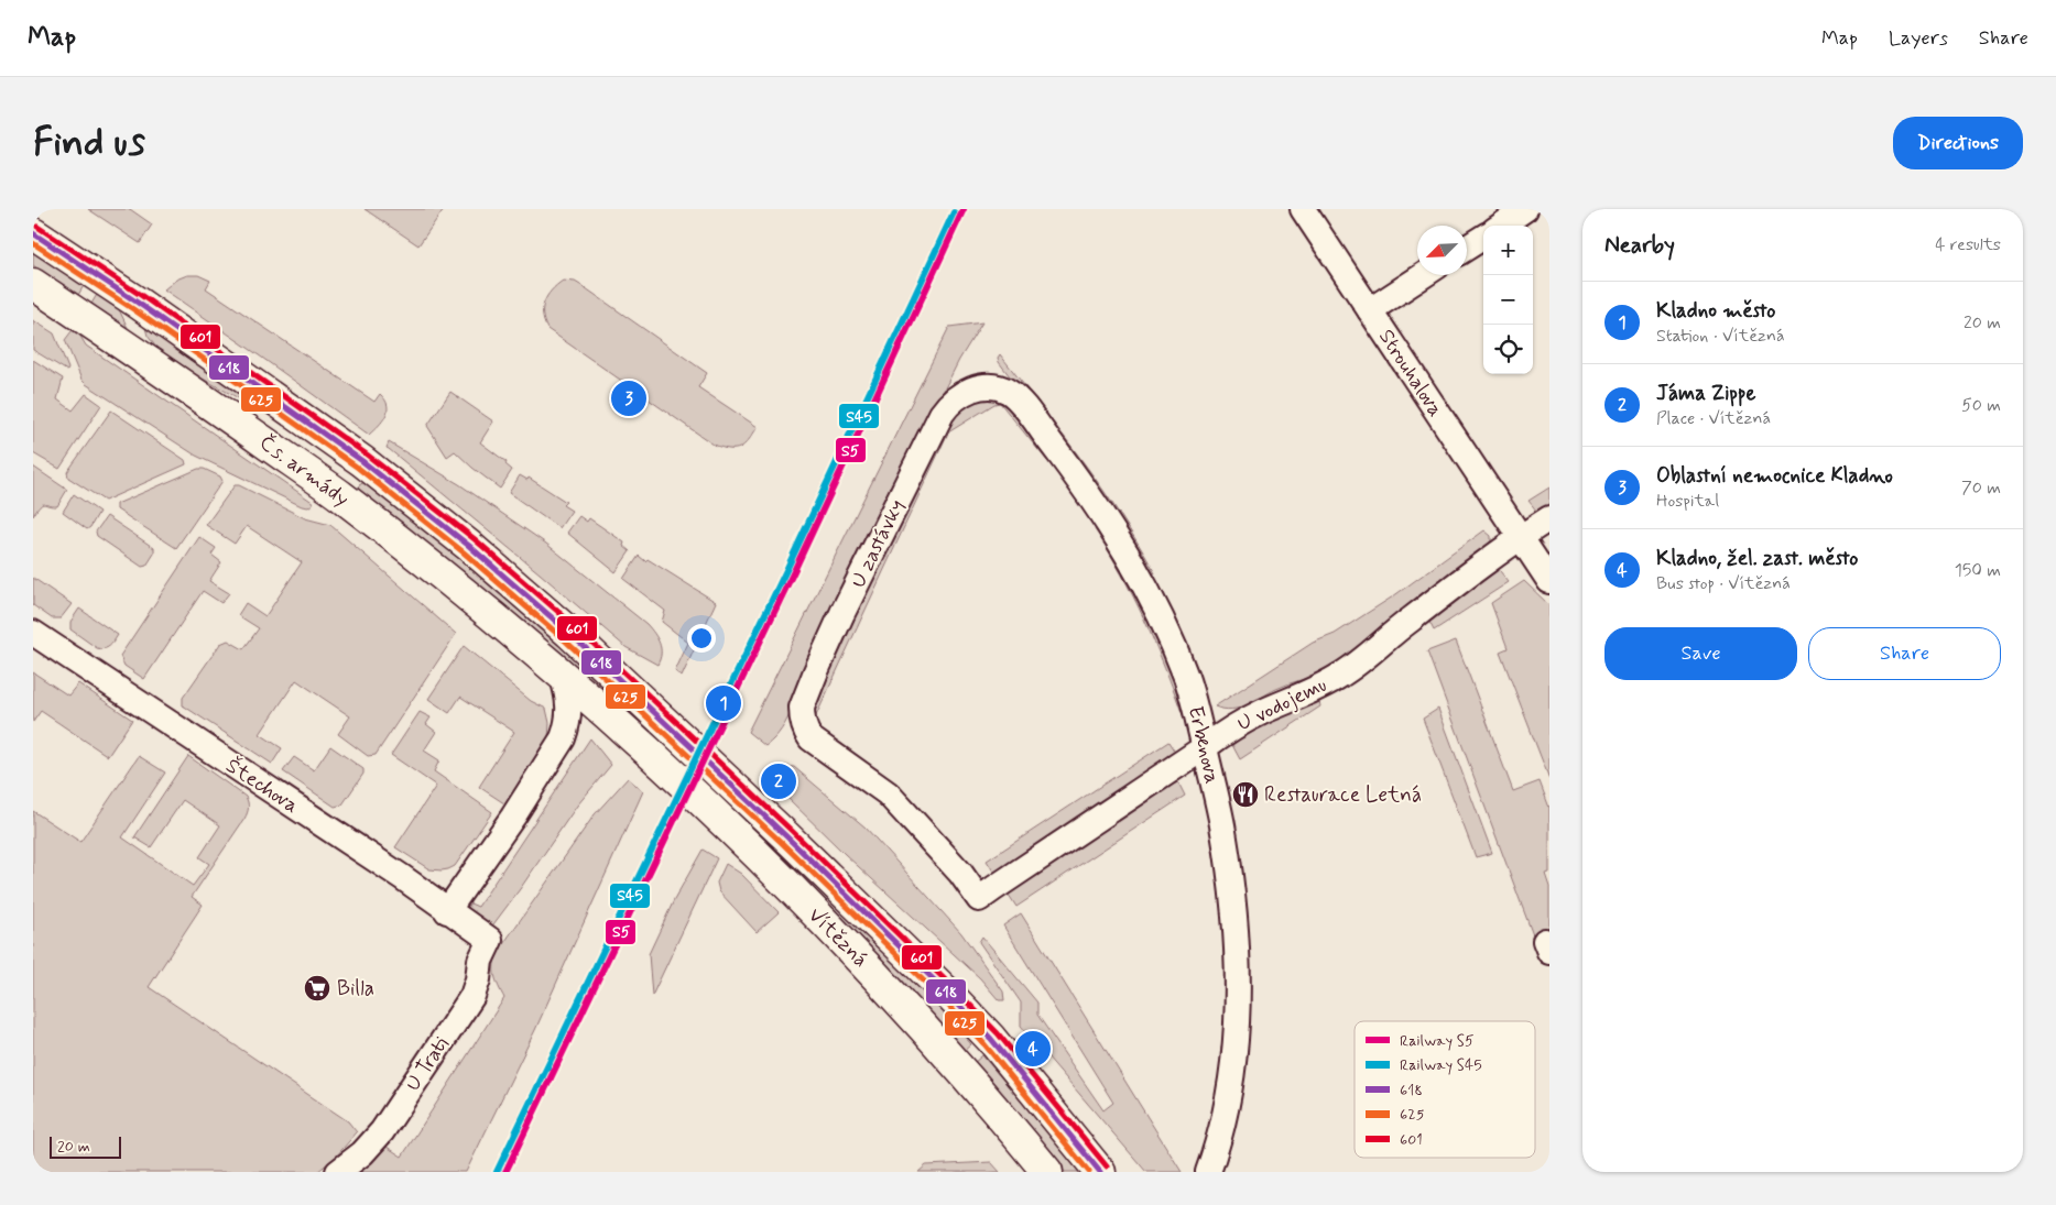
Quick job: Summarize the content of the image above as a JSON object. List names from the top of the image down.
{
  "streets": {
    "main road": ["Čs. armády", "Vítězná"],
    "street": [
      "Strouhalova",
      "U zastávky",
      "U vodojemu",
      "Erbenova",
      "Štechova",
      "U Trati"
    ]
  },
  "crossings": [
    ["Strouhalova", "U vodojemu"],
    ["Čs. armády", "Vítězná"],
    ["U zastávky", "U vodojemu"],
    ["U zastávky", "Erbenova"],
    ["U vodojemu", "Erbenova"],
    ["Štechova", "U Trati"]
  ],
  "places": {
    "restaurant": ["Restaurace Letná"],
    "supermarket": ["Billa"]
  },
  "lines": [
    "rail line S5",
    "rail line S45",
    "transit line 601",
    "transit line 618",
    "transit line 625"
  ],
  "legend": [
    "Railway S5",
    "Railway S45",
    "618",
    "625",
    "601"
  ],
  "scale_bar": "20 m",
  "north": "bottom left",
  "page": {
    "header": "Map",
    "nav": ["Map", "Layers", "Share"],
    "buttons": [
      "Directions",
      ["Save", "Share"]
    ],
    "title": "Find us",
    "heading": ["Nearby", "4 results"],
    "map_buttons": ["+", "−"],
    "list": [
      {
        "mark": "1",
        "name": "Kladno město",
        "note": "Station · Vítězná",
        "value": "20 m"
      },
      {
        "mark": "2",
        "name": "Jáma Zippe",
        "note": "Place · Vítězná",
        "value": "50 m"
      },
      {
        "mark": "3",
        "name": "Oblastní nemocnice Kladno",
        "note": "Hospital",
        "value": "70 m"
      },
      {
        "mark": "4",
        "name": "Kladno, žel. zast. město",
        "note": "Bus stop · Vítězná",
        "value": "150 m"
      }
    ],
    "pins": [
      "3",
      "1",
      "2",
      "4"
    ],
    "scale": "20 m"
  }
}
